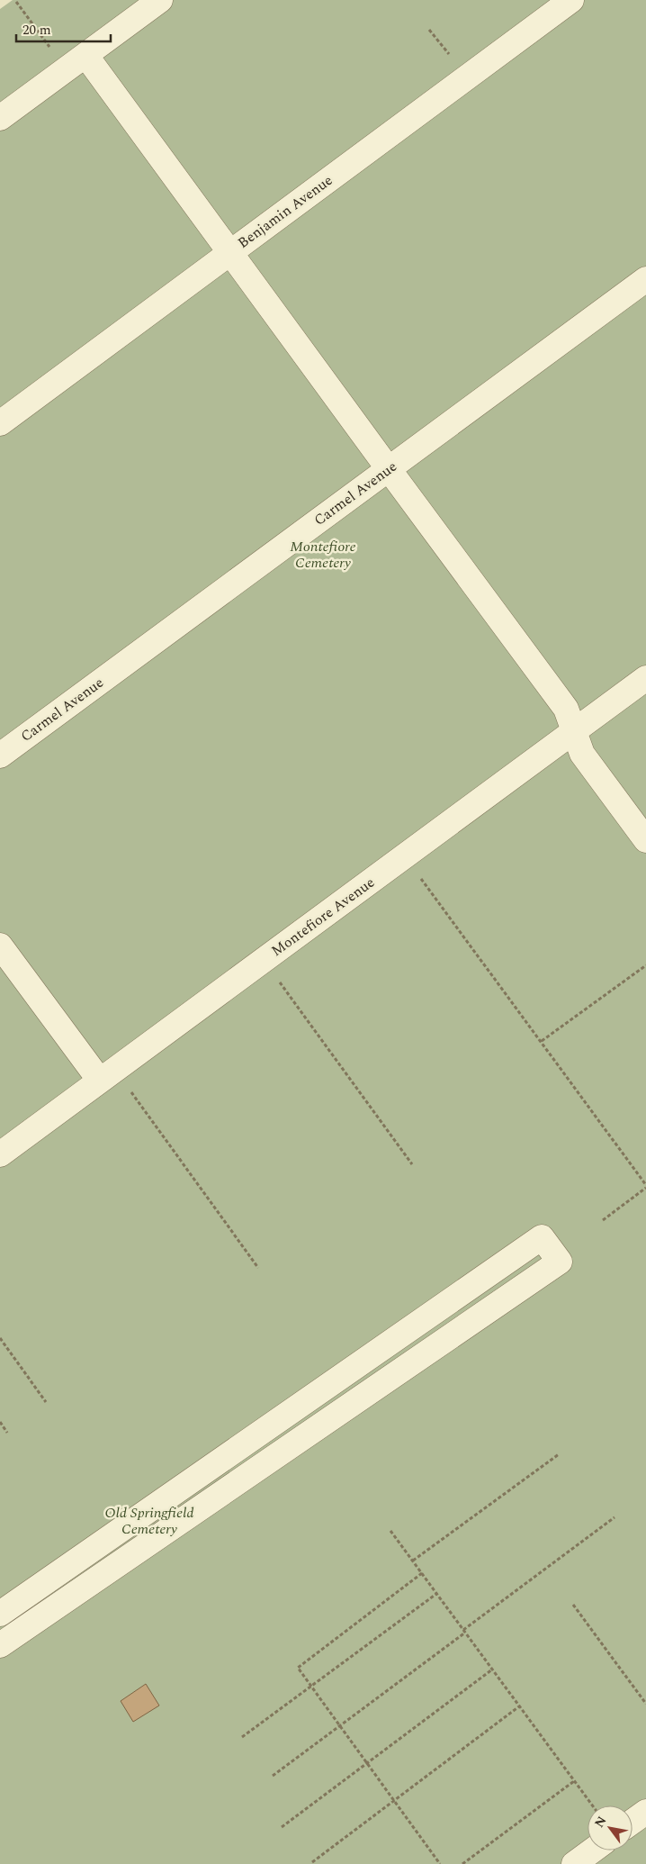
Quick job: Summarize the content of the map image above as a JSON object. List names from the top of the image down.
{
  "streets": {
    "lane": ["Benjamin Avenue", "Carmel Avenue", "Montefiore Avenue"]
  },
  "parks": ["Montefiore Cemetery", "Old Springfield Cemetery"],
  "scale_bar": "20 m",
  "north": "top left"
}
